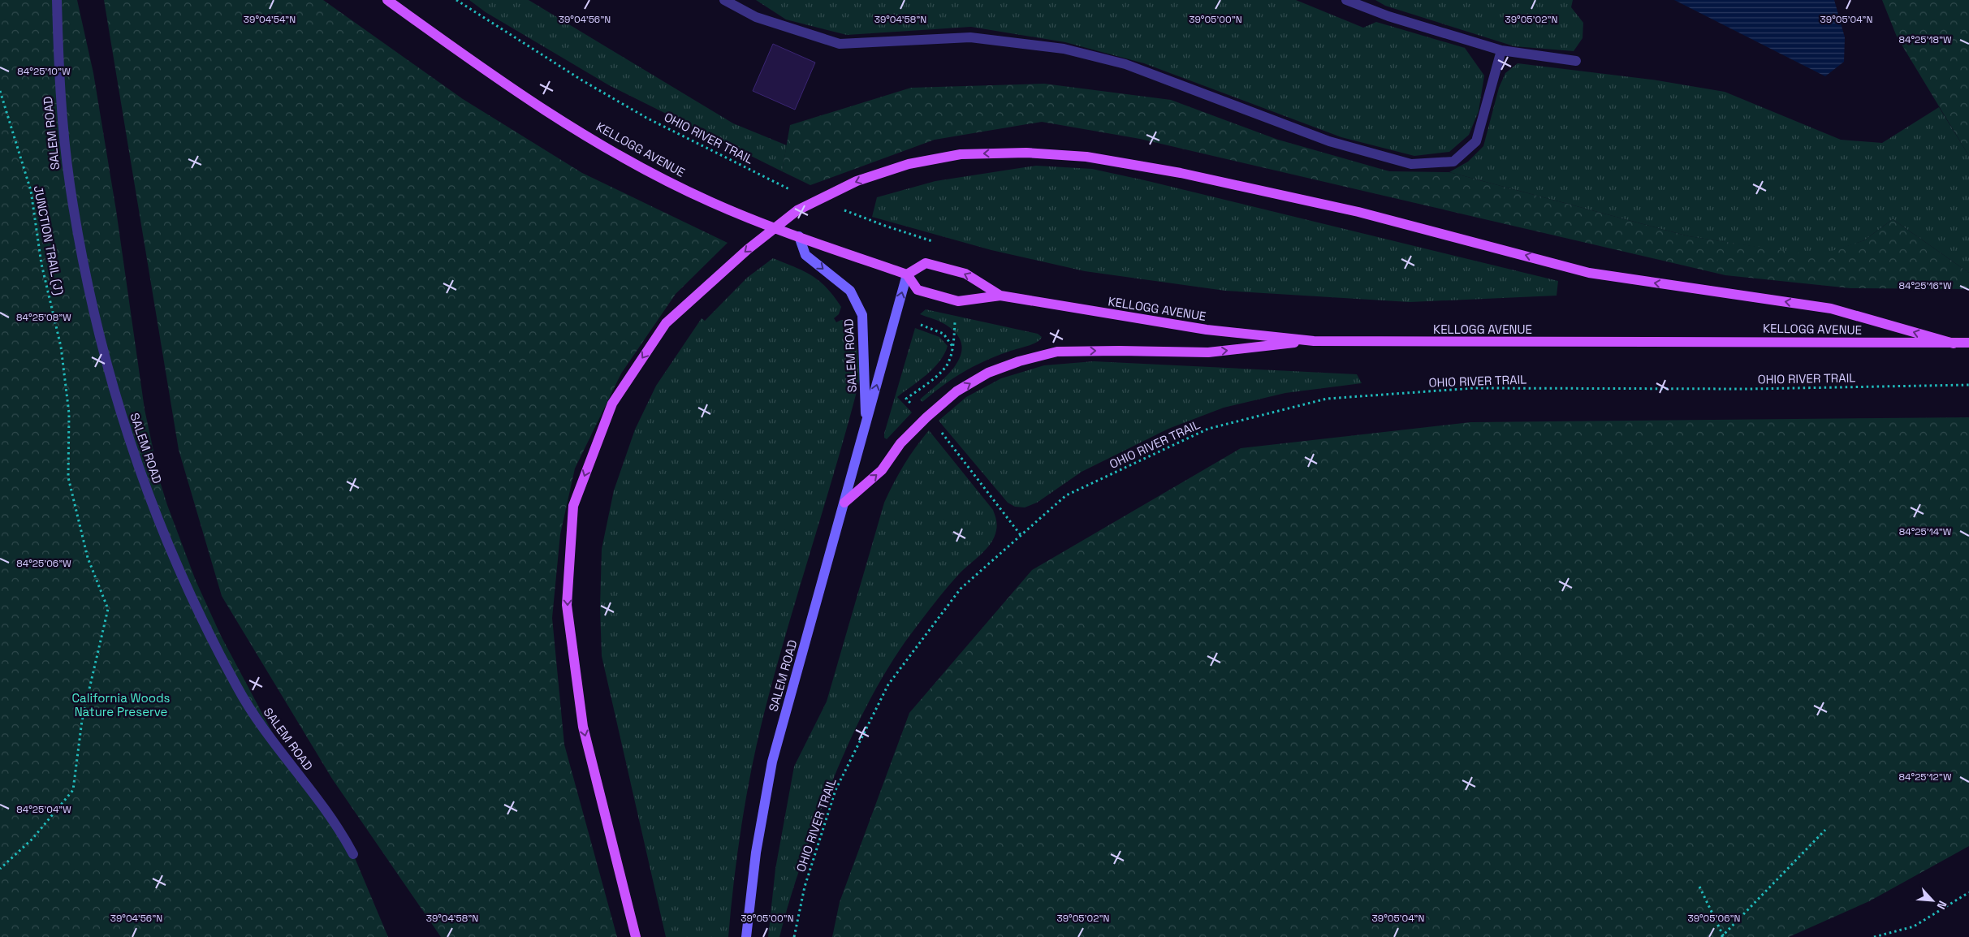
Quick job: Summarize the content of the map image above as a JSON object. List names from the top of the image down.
{
  "streets": {
    "main road": ["KELLOGG AVENUE"],
    "street": ["SALEM ROAD"],
    "path": ["OHIO RIVER TRAIL", "JUNCTION TRAIL (J)"]
  },
  "crossings": [
    ["SALEM ROAD", "KELLOGG AVENUE"]
  ],
  "parks": ["California Woods Nature Preserve"],
  "north": "bottom right",
  "coordinates": [
    "39°04'54\"N",
    "39°04'56\"N",
    "39°04'58\"N",
    "39°05'00\"N",
    "39°05'02\"N",
    "39°05'04\"N",
    "84°25'18\"W",
    "84°25'10\"W",
    "84°25'16\"W",
    "84°25'08\"W",
    "84°25'14\"W",
    "84°25'06\"W",
    "84°25'12\"W",
    "84°25'04\"W",
    "39°05'06\"N"
  ]
}
